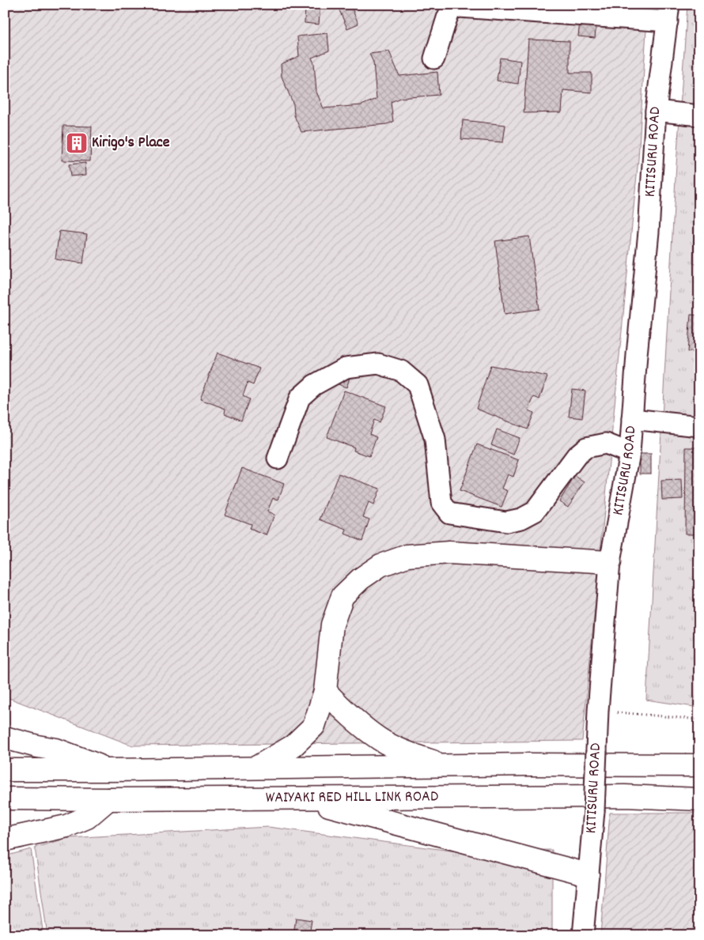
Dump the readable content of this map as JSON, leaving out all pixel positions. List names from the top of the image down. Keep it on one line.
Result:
{"streets":{"main road":["WAIYAKI RED HILL LINK ROAD"],"street":["KITISURU ROAD"]},"places":{"building":["Kirigo's Place"]}}
